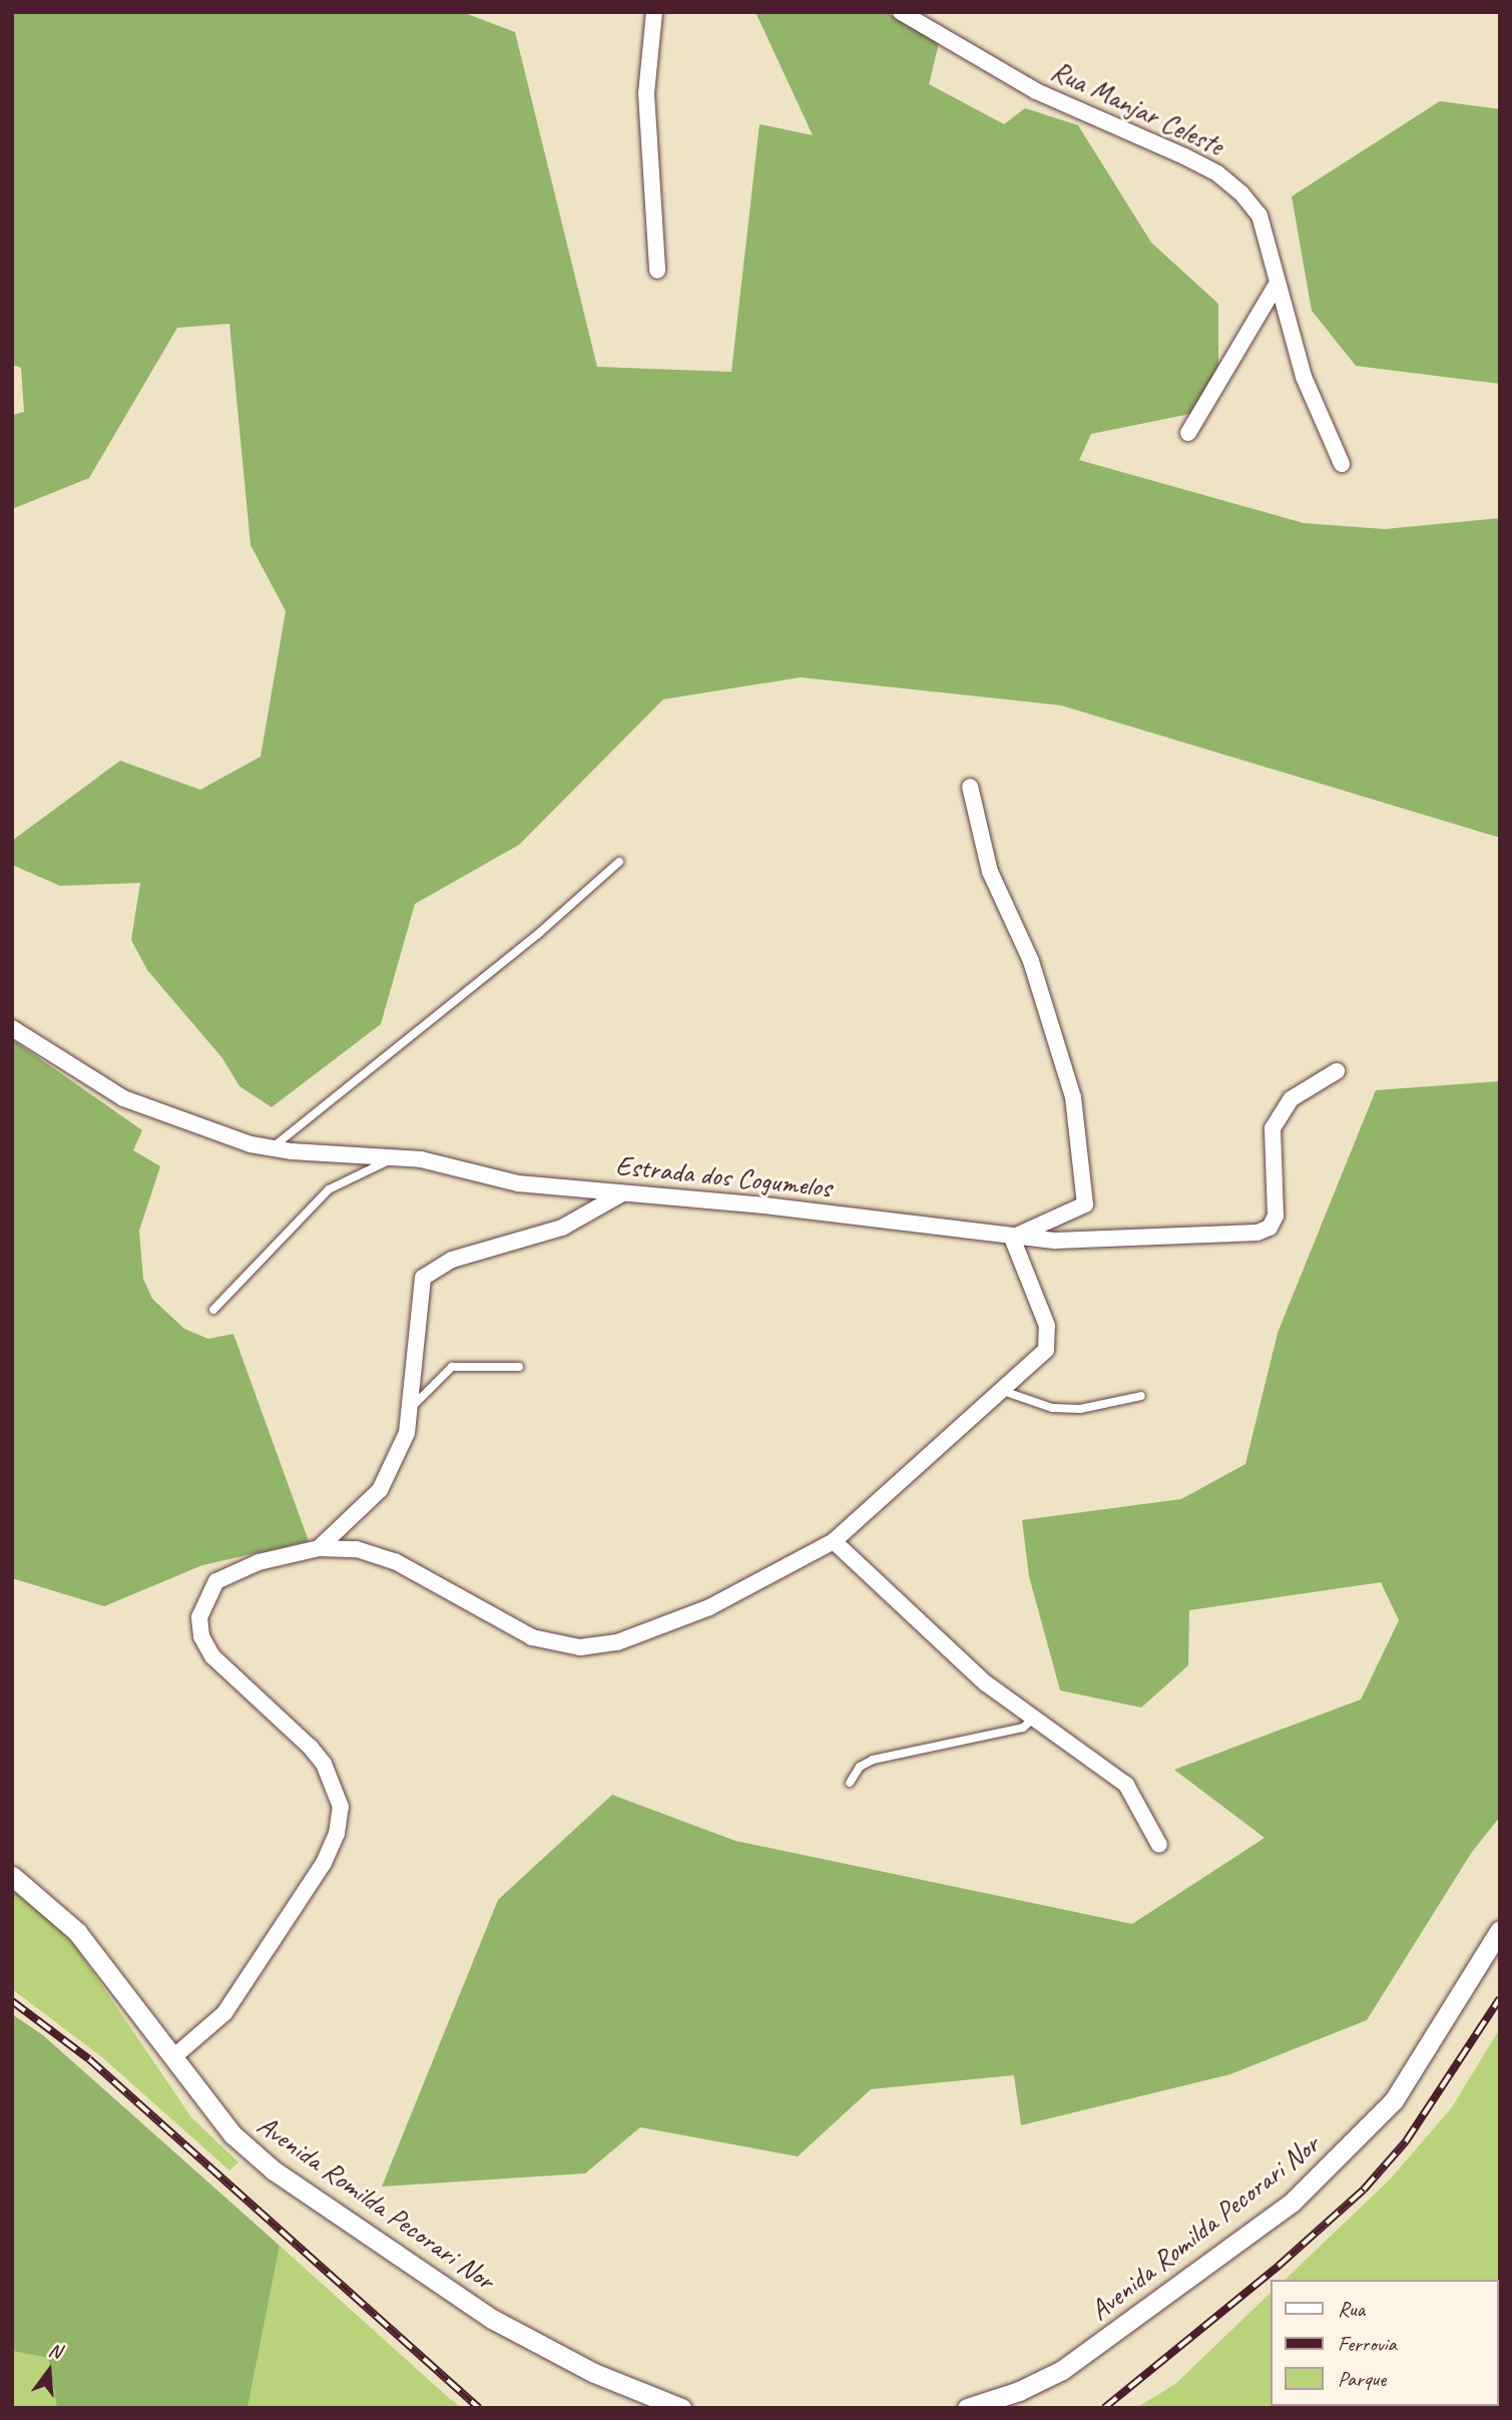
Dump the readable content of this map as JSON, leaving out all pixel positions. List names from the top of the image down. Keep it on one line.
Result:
{"streets":{"street":["Rua Manjar Celeste","Estrada dos Cogumelos","Avenida Romilda Pecorari Nor"]},"legend":["Rua","Ferrovia","Parque"],"north":"top"}
